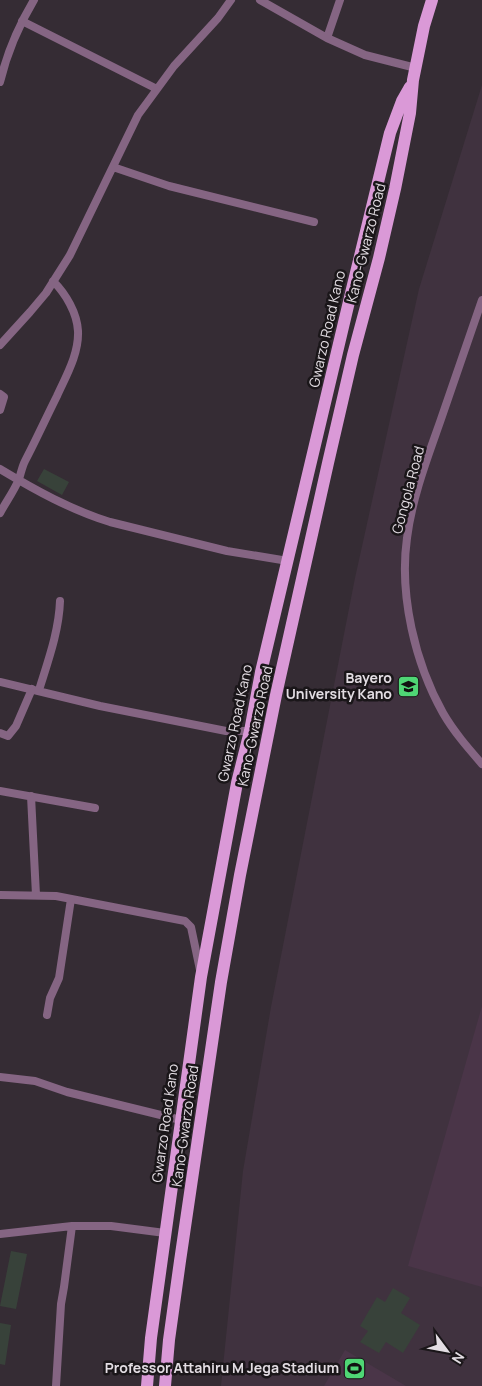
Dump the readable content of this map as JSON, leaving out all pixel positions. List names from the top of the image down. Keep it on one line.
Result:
{"streets":{"main road":["Kano-Gwarzo Road","Gwarzo Road Kano"],"street":["Gongola Road"]},"crossings":[["Kano-Gwarzo Road","Gwarzo Road Kano"]],"places":{"school or university":["Bayero University Kano"],"sports":["Professor Attahiru M Jega Stadium"]},"north":"bottom right"}
